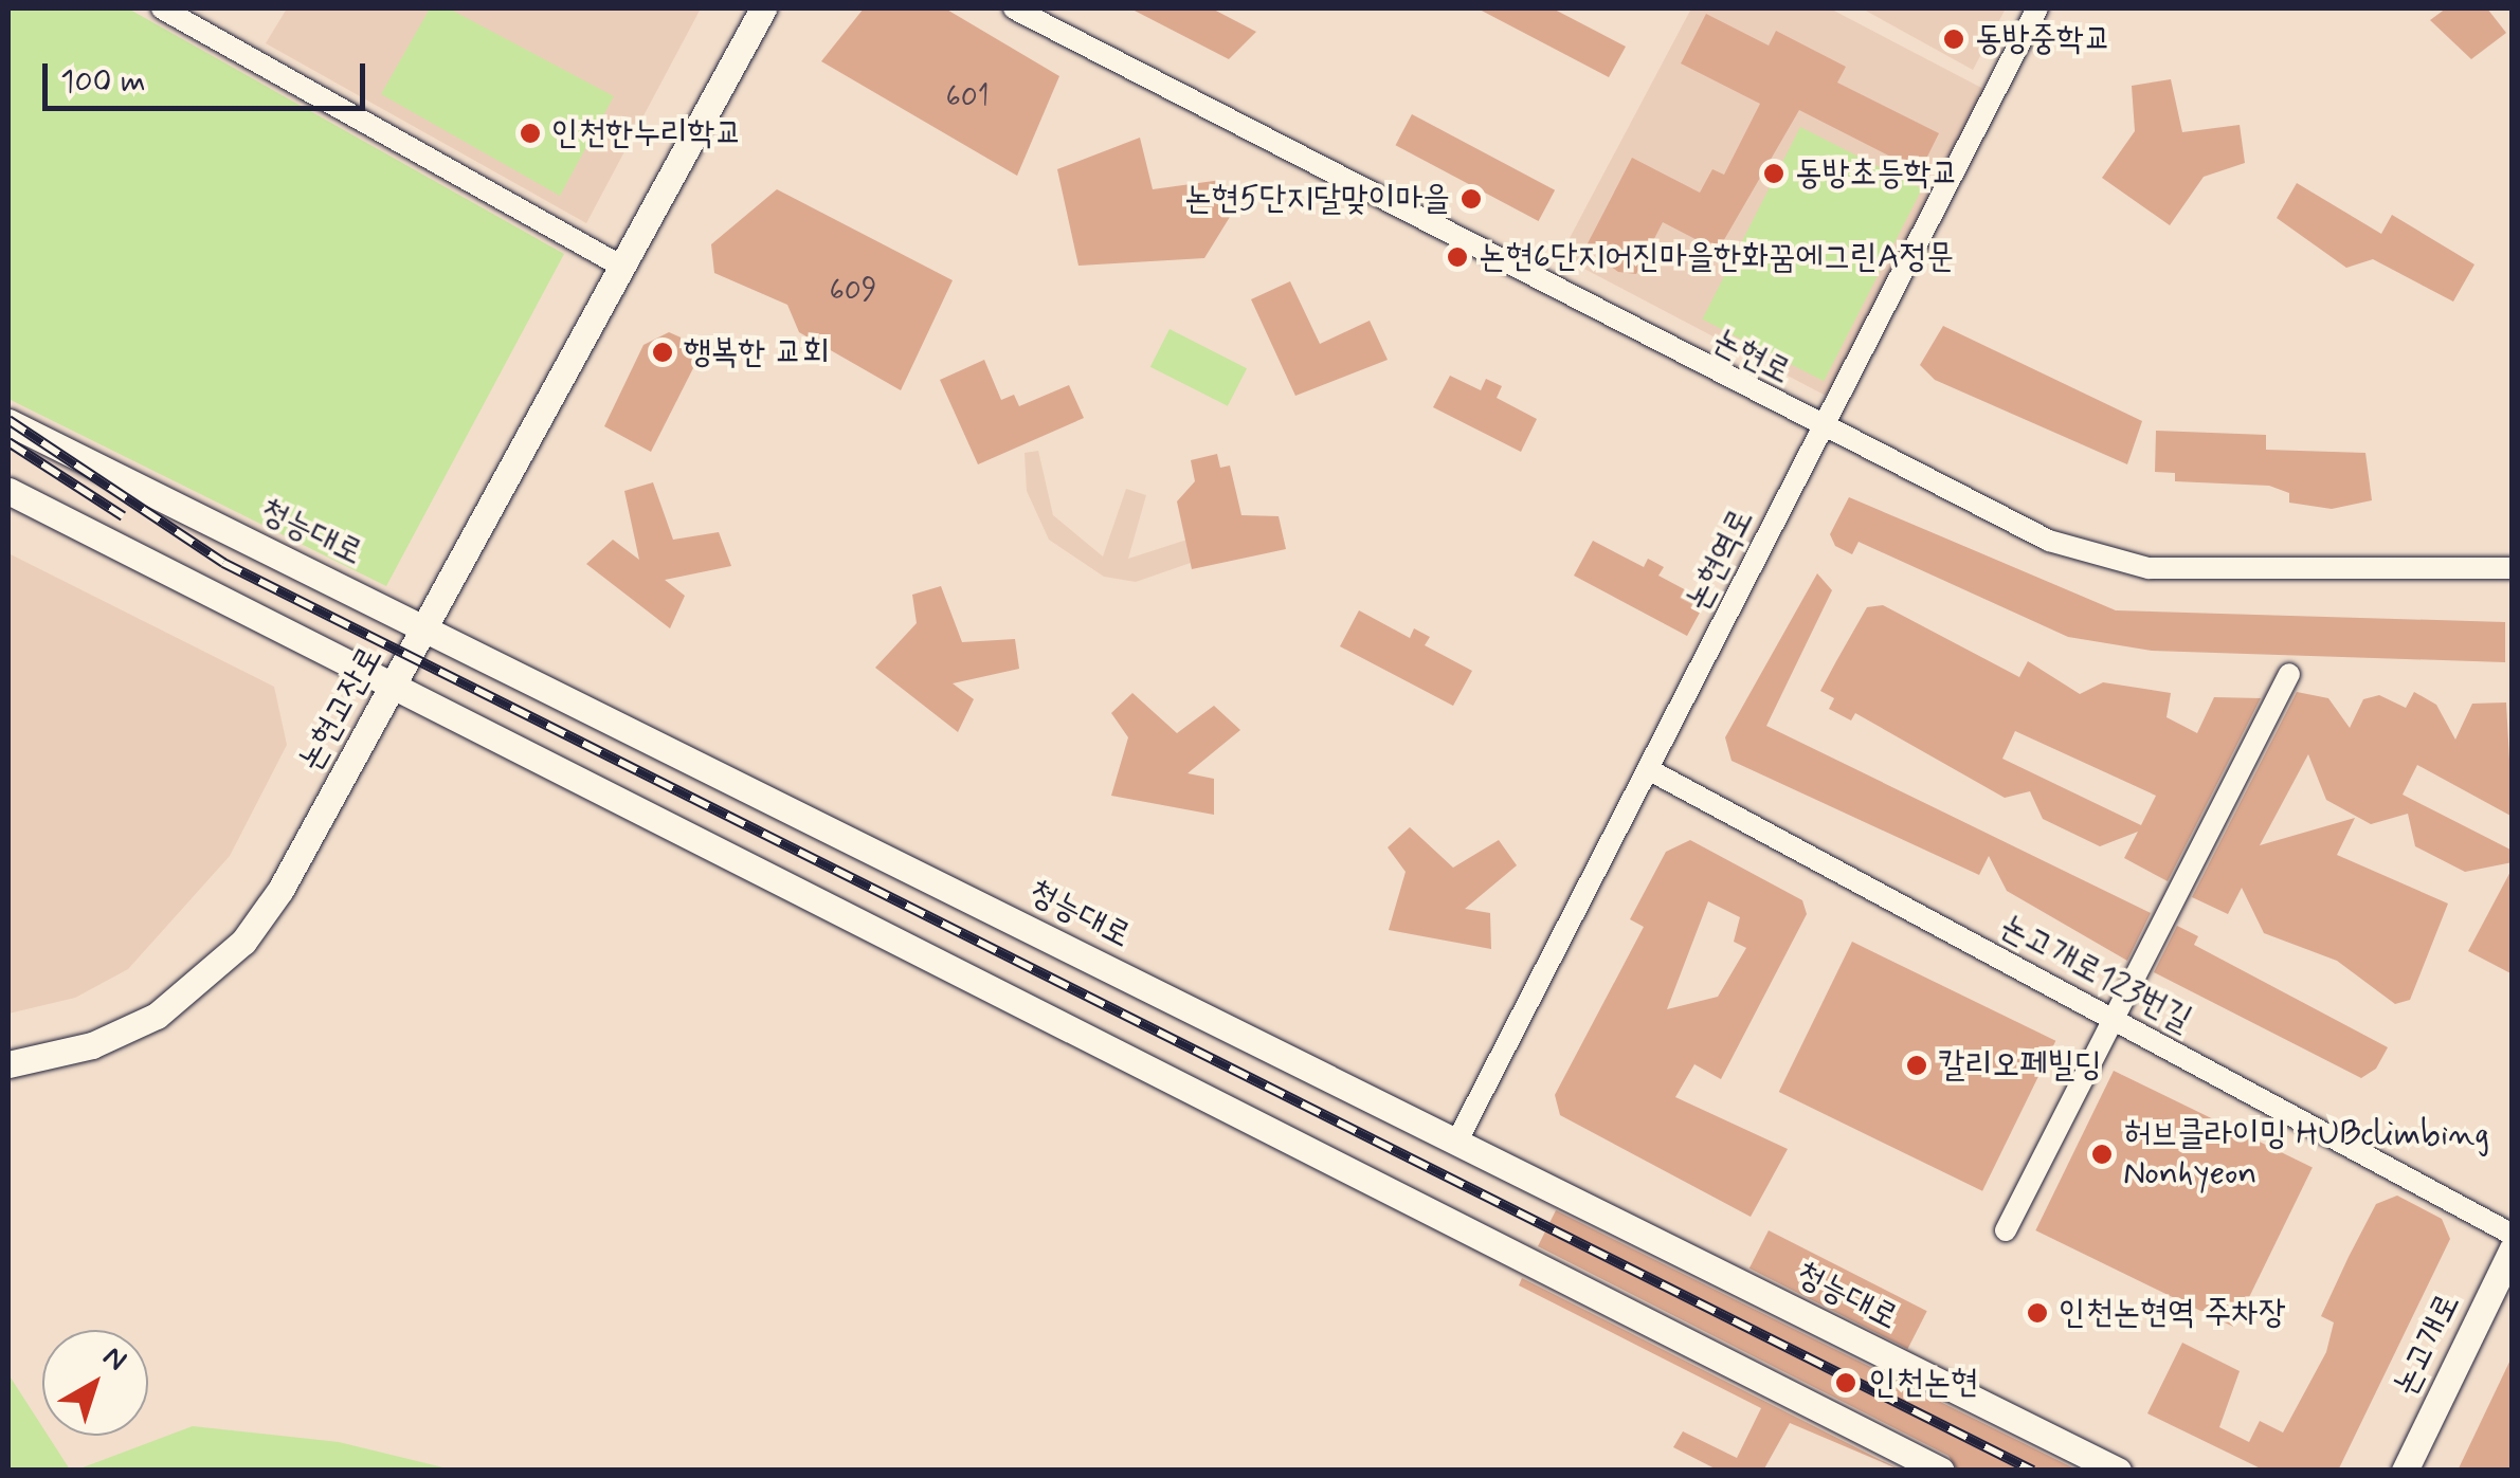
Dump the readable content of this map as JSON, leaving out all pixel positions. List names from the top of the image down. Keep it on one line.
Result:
{"streets":{"main road":["청능대로","논현고잔로","논고개로"],"street":["논현로","논현역로","논고개로123번길"]},"crossings":[["논현로","논현역로"],["청능대로","논현역로"],["청능대로","논현고잔로"],["논현역로","논고개로123번길"]],"places":["동방중학교","인천한누리학교","동방초등학교","논현5단지달맞이마을","논현6단지어진마을한화꿈에그린A정문","행복한 교회","칼리오페빌딩","허브클라이밍 HUBclimbing Nonhyeon","인천논현역 주차장","인천논현"],"house_numbers":["601","609"],"scale_bar":"100 m","north":"top right"}
